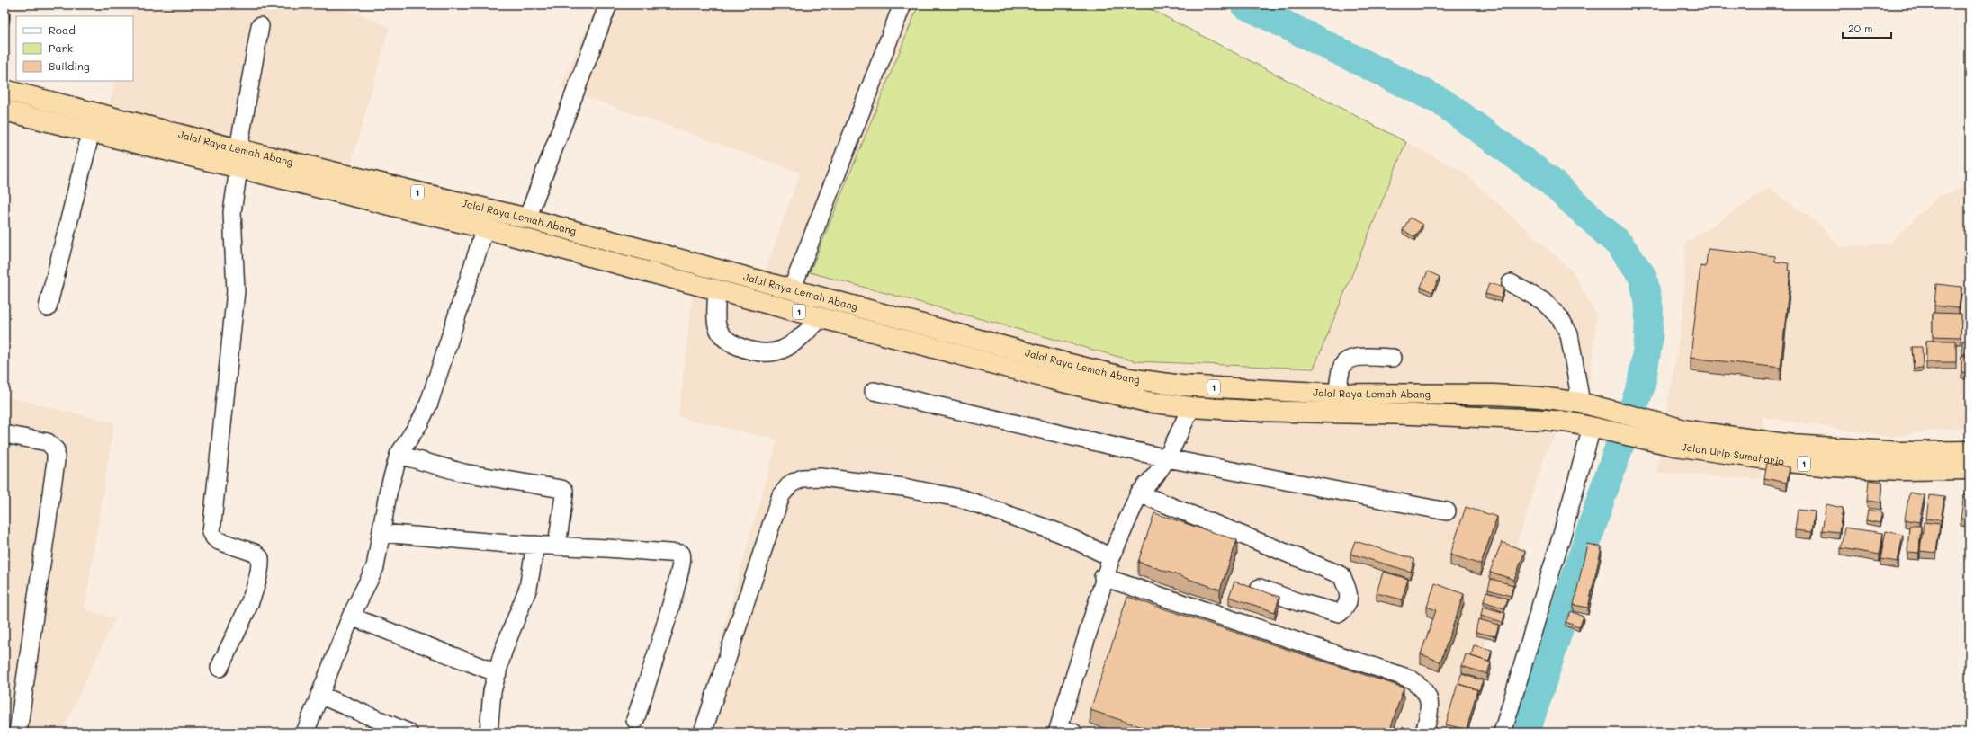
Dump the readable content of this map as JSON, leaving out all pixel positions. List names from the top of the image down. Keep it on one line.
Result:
{"streets":{"highway":["Jalal Raya Lemah Abang","1","Jalan Urip Sumaharjo"]},"crossings":[["Jalal Raya Lemah Abang","Jalan Urip Sumaharjo"]],"legend":["Road","Park","Building"],"scale_bar":"20 m"}
